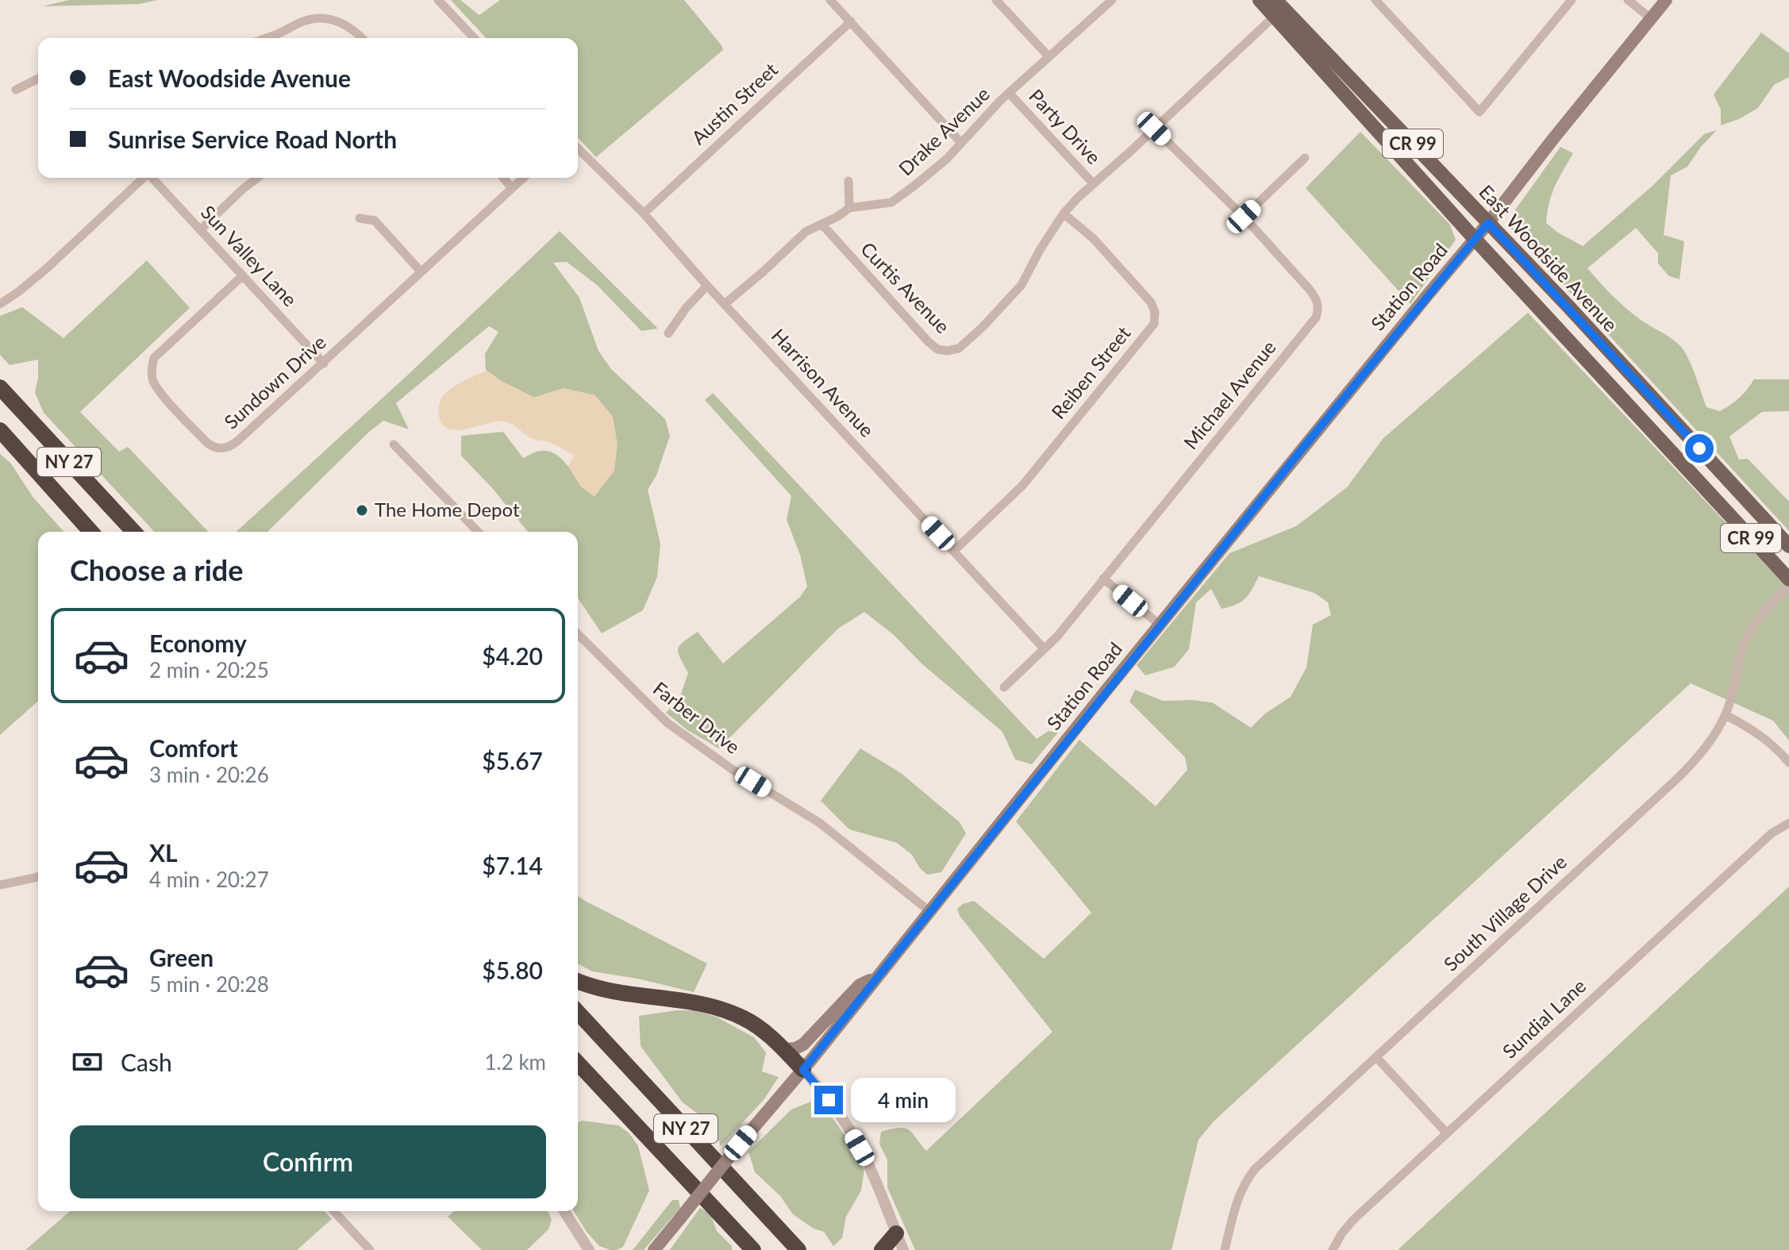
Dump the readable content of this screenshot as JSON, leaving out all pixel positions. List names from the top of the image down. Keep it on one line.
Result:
{"streets":{"highway":["NY 27"],"main road":["CR 99","East Woodside Avenue","Station Road"],"street":["Austin Street","Party Drive","Drake Avenue","Sun Valley Lane","Curtis Avenue","Reiben Street","Sundown Drive","Harrison Avenue","Michael Avenue","Farber Drive","South Village Drive","Sundial Lane"]},"crossings":[["Austin Street","Harrison Avenue"],["Party Drive","Drake Avenue"],["Party Drive","Curtis Avenue"],["Drake Avenue","Curtis Avenue"],["Drake Avenue","Harrison Avenue"],["Sun Valley Lane","Sundown Drive"],["East Woodside Avenue","Station Road"],["East Woodside Avenue","Curtis Avenue"],["Station Road","Farber Drive"],["Curtis Avenue","Reiben Street"],["Curtis Avenue","Michael Avenue"],["Reiben Street","Harrison Avenue"],["Harrison Avenue","Michael Avenue"]],"places":["The Home Depot"],"page":{"banner":["East Woodside Avenue","Sunrise Service Road North"],"heading":"Choose a ride","list":[{"name":"Economy","note":"2 min · 20:25","value":"$4.20"},{"name":"Comfort","note":"3 min · 20:26","value":"$5.67"},{"name":"XL","note":"4 min · 20:27","value":"$7.14"},{"name":"Green","note":"5 min · 20:28","value":"$5.80"}],"pay":["Cash","1.2 km"],"bubble":"4 min","buttons":"Confirm"}}
